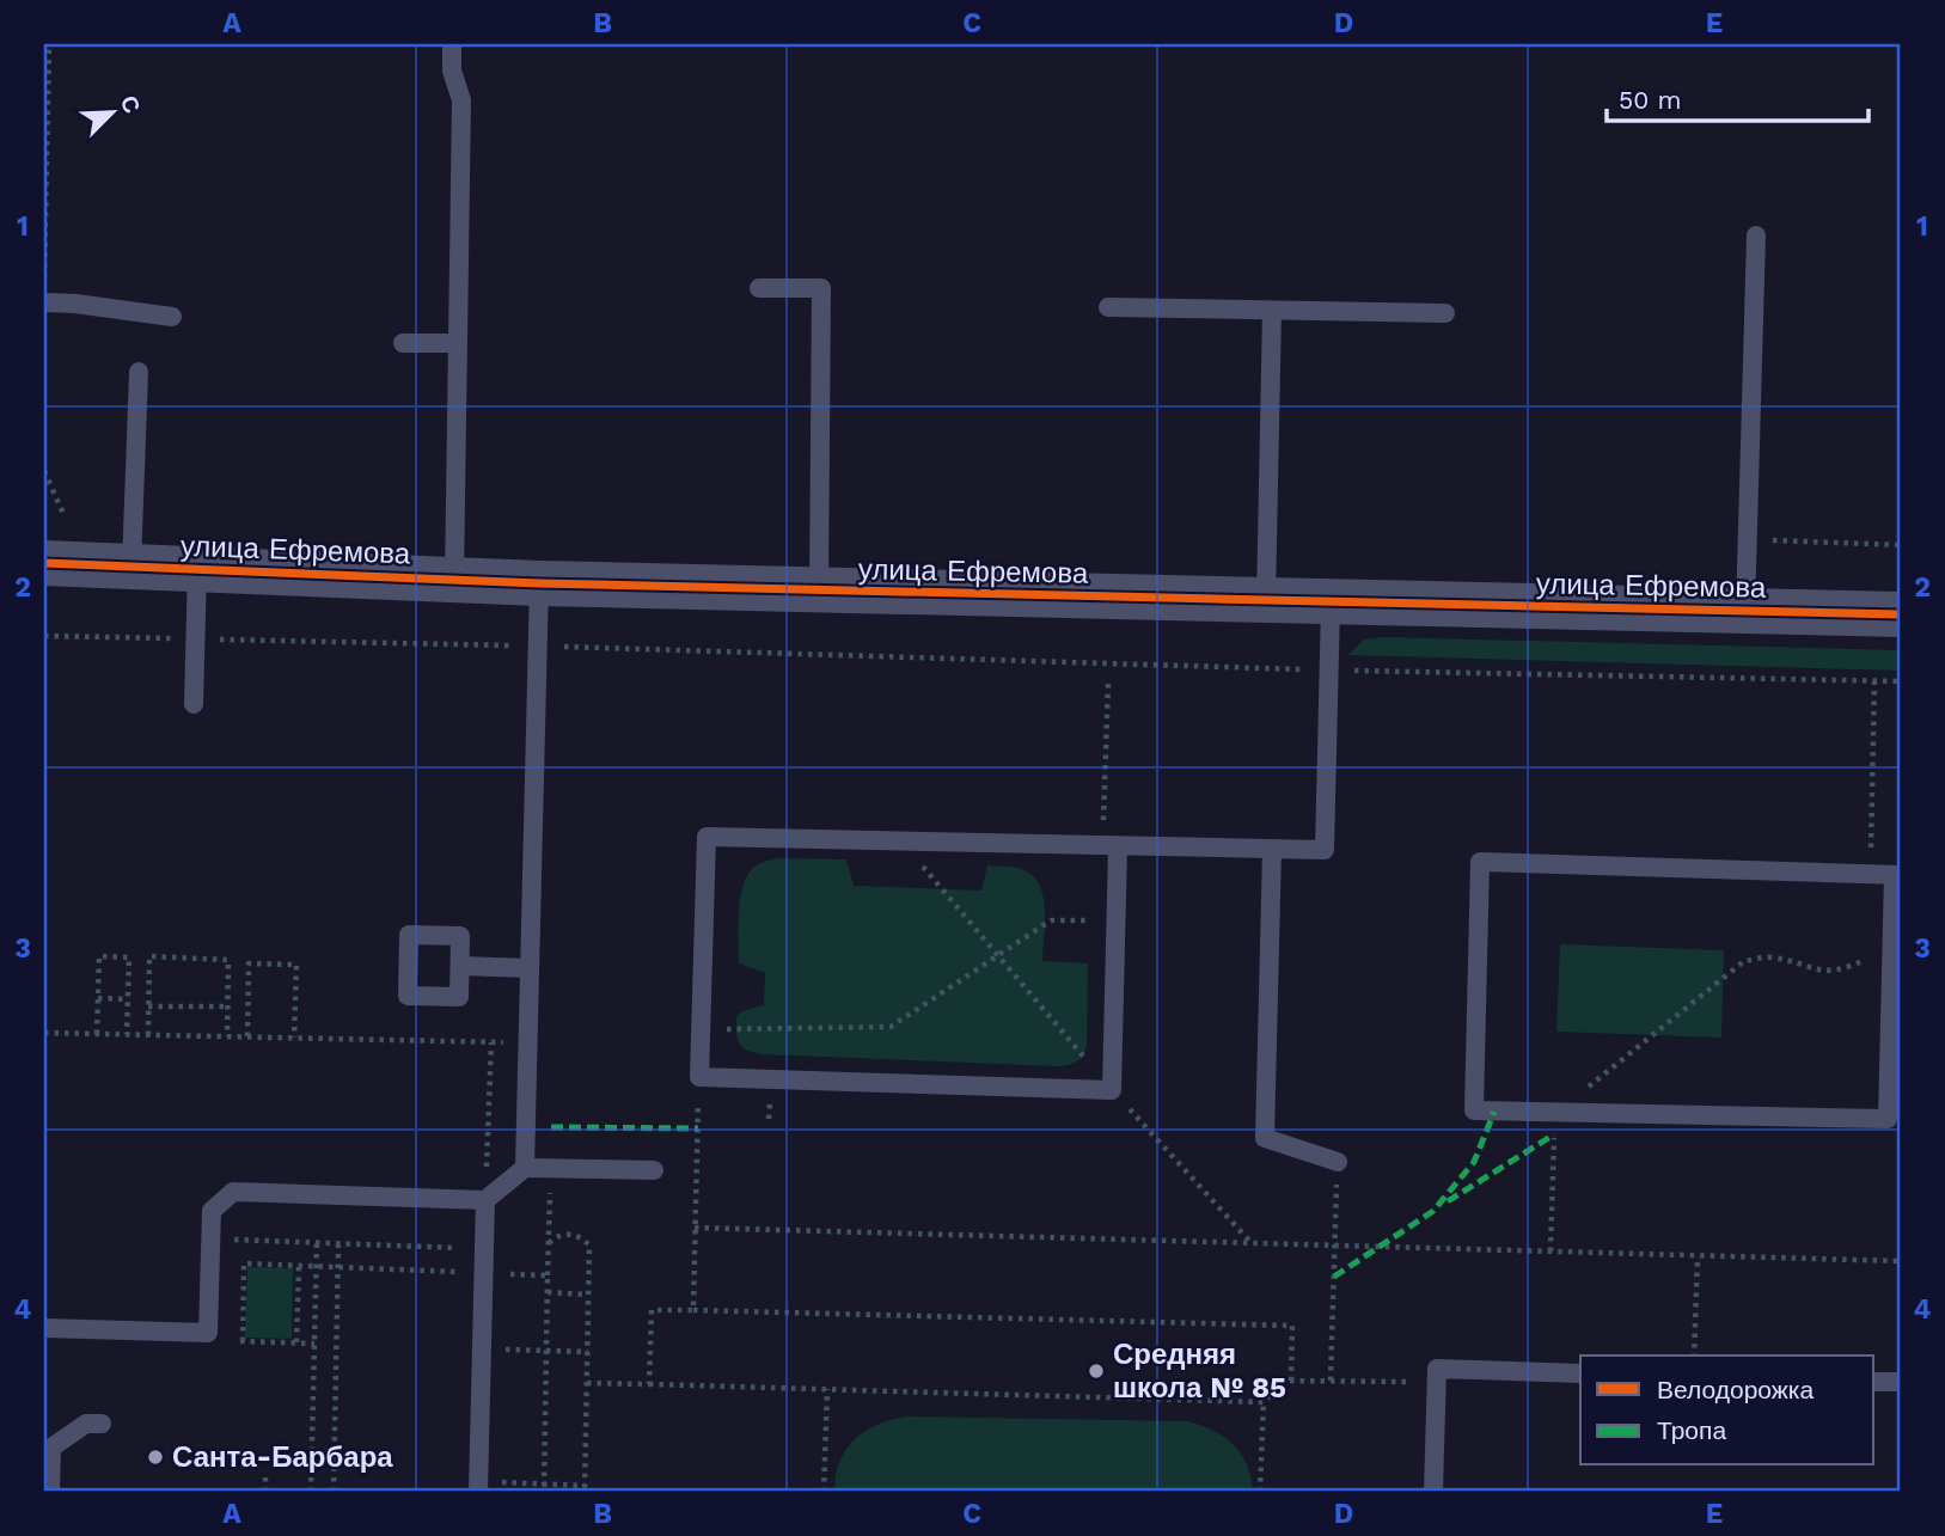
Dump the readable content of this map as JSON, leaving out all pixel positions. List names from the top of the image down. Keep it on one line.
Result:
{"streets":{"street":["улица Ефремова"]},"places":["Средняя школа № 85","Санта-Барбара"],"legend":["Велодорожка","Тропа"],"scale_bar":"50 m","north":"top right","grid":{"columns":["A","B","C","D","E"],"rows":["1","2","3","4"]}}
